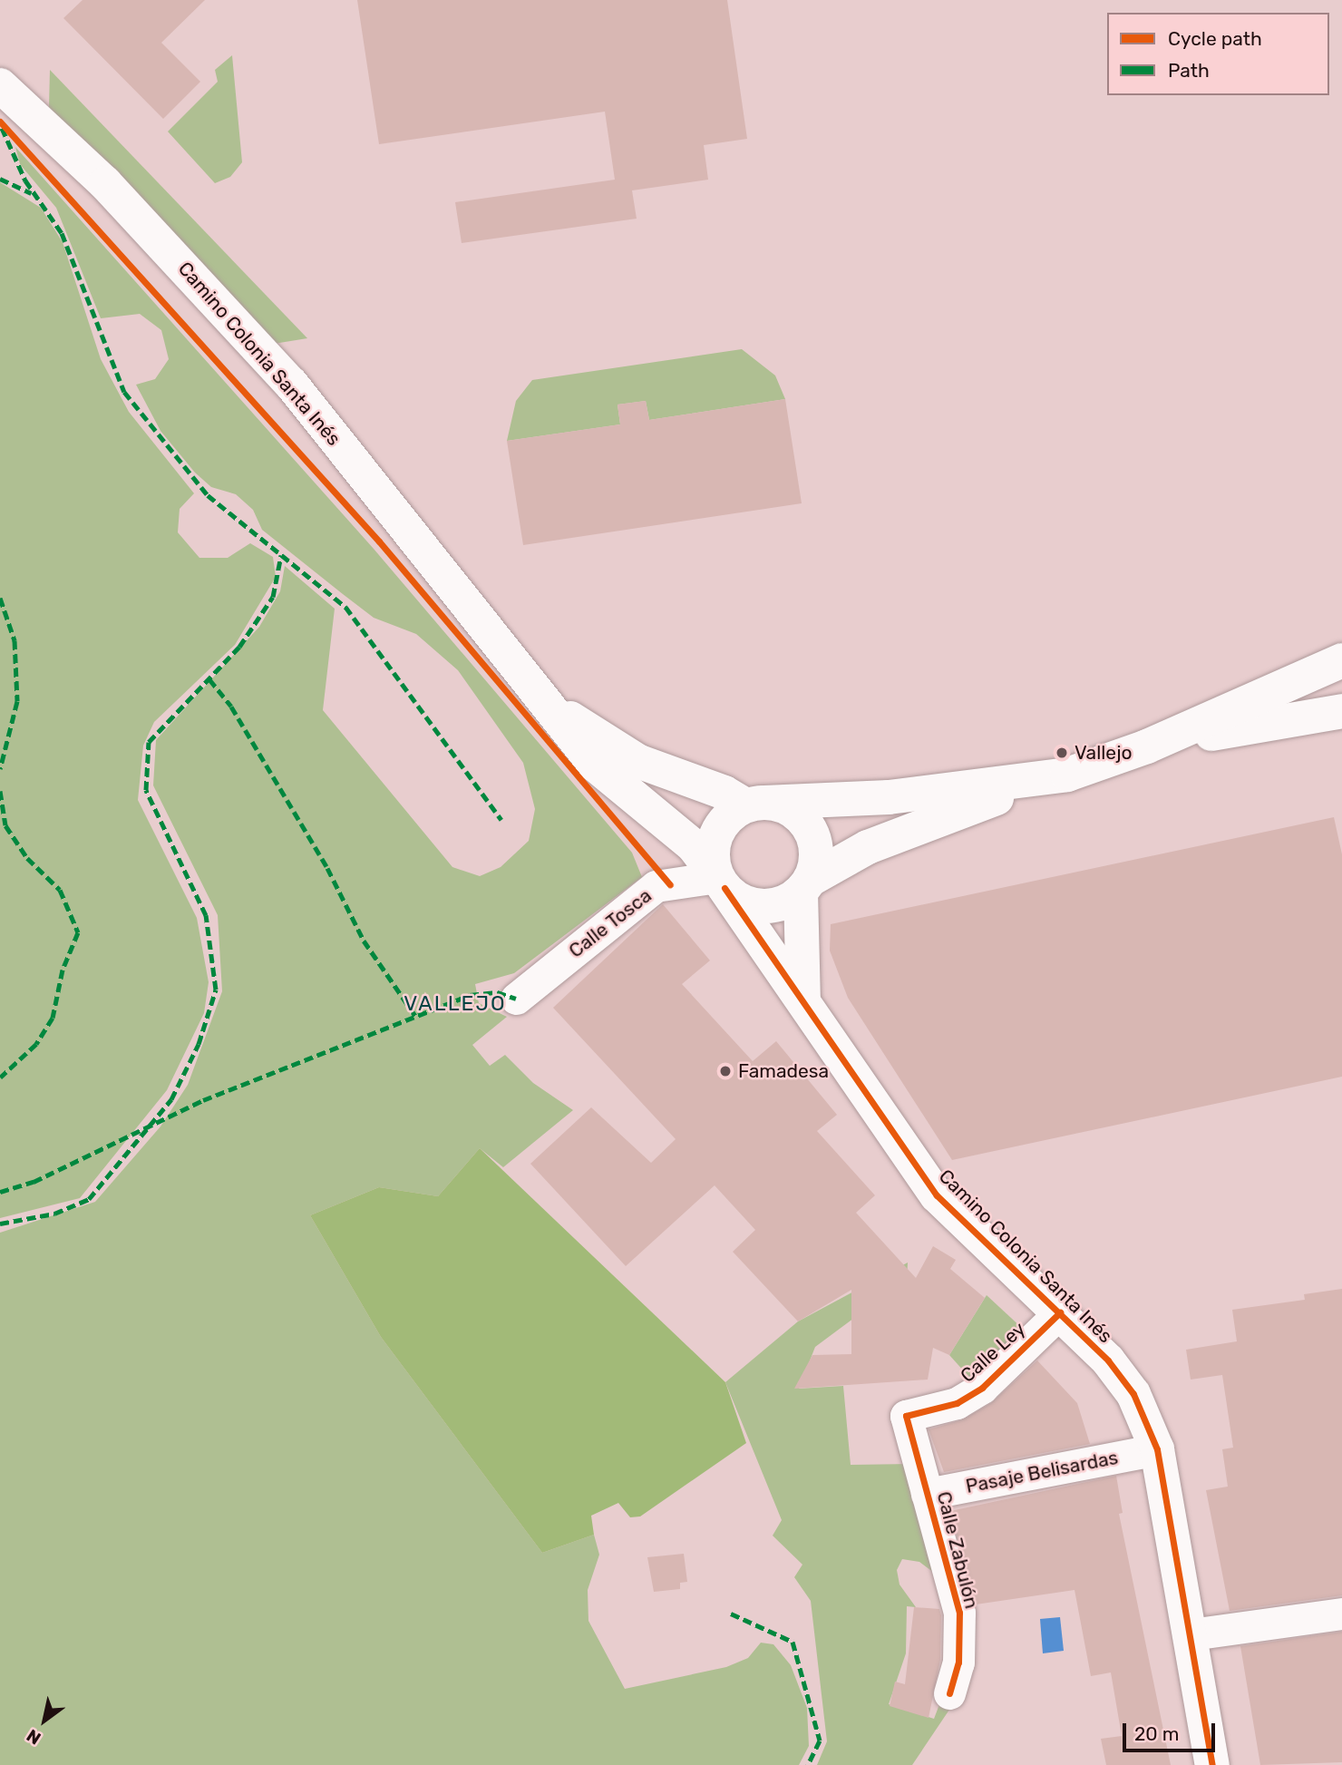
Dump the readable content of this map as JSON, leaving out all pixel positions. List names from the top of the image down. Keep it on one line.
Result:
{"streets":{"main road":["Camino Colonia Santa Inés"],"street":["Calle Tosca","Calle Ley","Pasaje Belisardas","Calle Zabulón"]},"crossings":[["Camino Colonia Santa Inés","Calle Tosca"],["Camino Colonia Santa Inés","Calle Ley"],["Camino Colonia Santa Inés","Pasaje Belisardas"],["Calle Ley","Calle Zabulón"],["Pasaje Belisardas","Calle Zabulón"]],"districts":["VALLEJO"],"places":["Vallejo","Famadesa"],"legend":["Cycle path","Path"],"scale_bar":"20 m","north":"bottom left"}
